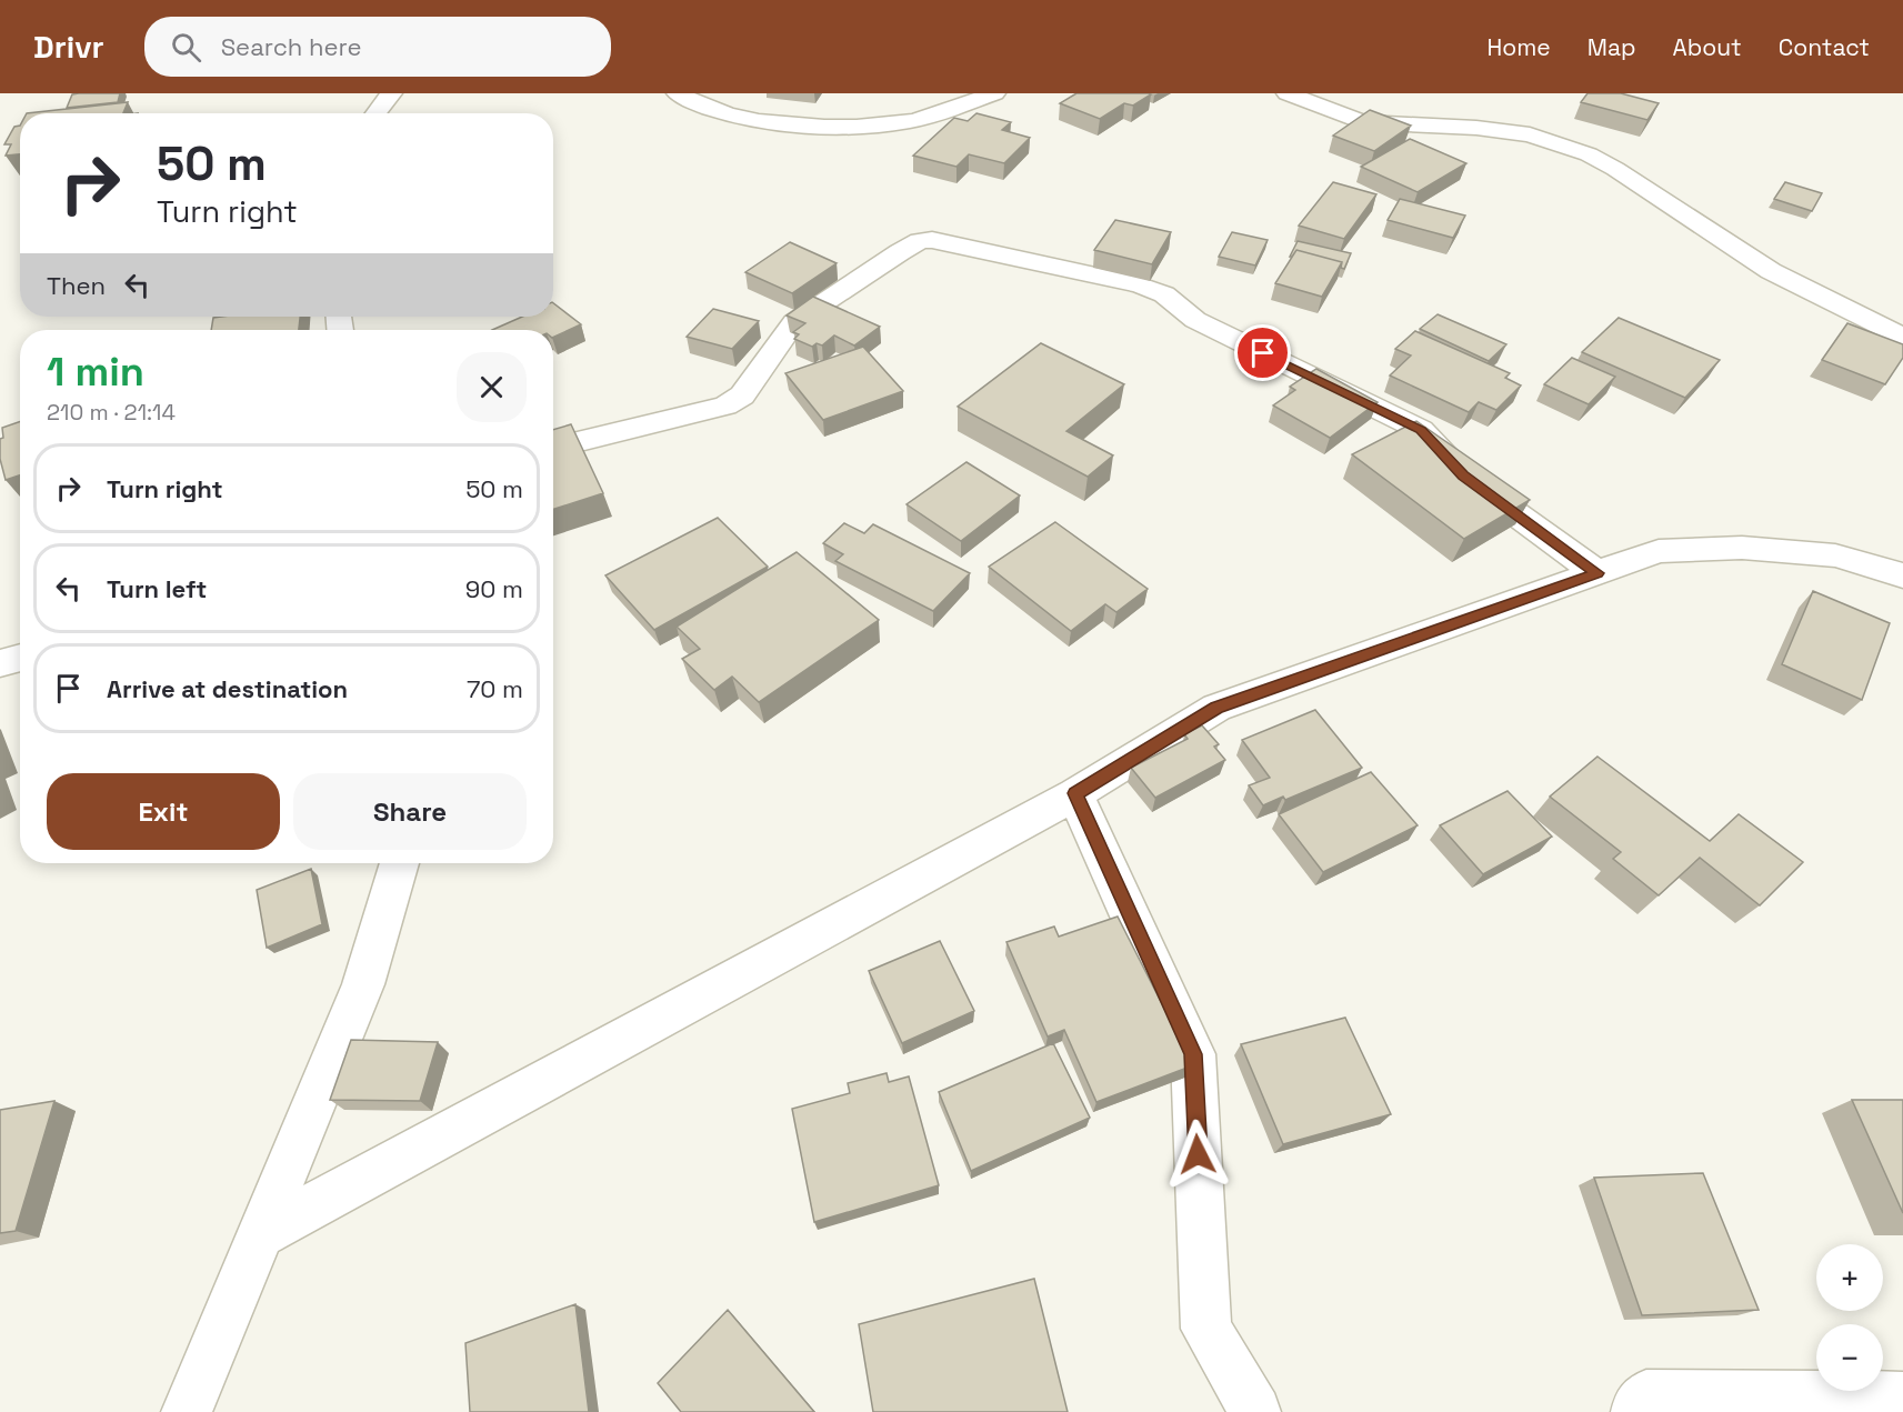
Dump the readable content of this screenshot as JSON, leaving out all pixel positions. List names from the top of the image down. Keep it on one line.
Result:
{"page":{"header":"Drivr","search":"Search here","nav":["Home","Map","About","Contact"],"turn":["50 m","Turn right"],"then":"Then","heading":["1 min","210 m · 21:14"],"list":[{"name":"Turn right","value":"50 m"},{"name":"Turn left","value":"90 m"},{"name":"Arrive at destination","value":"70 m"}],"buttons":["Exit","Share"],"map_buttons":["+","−"]}}
